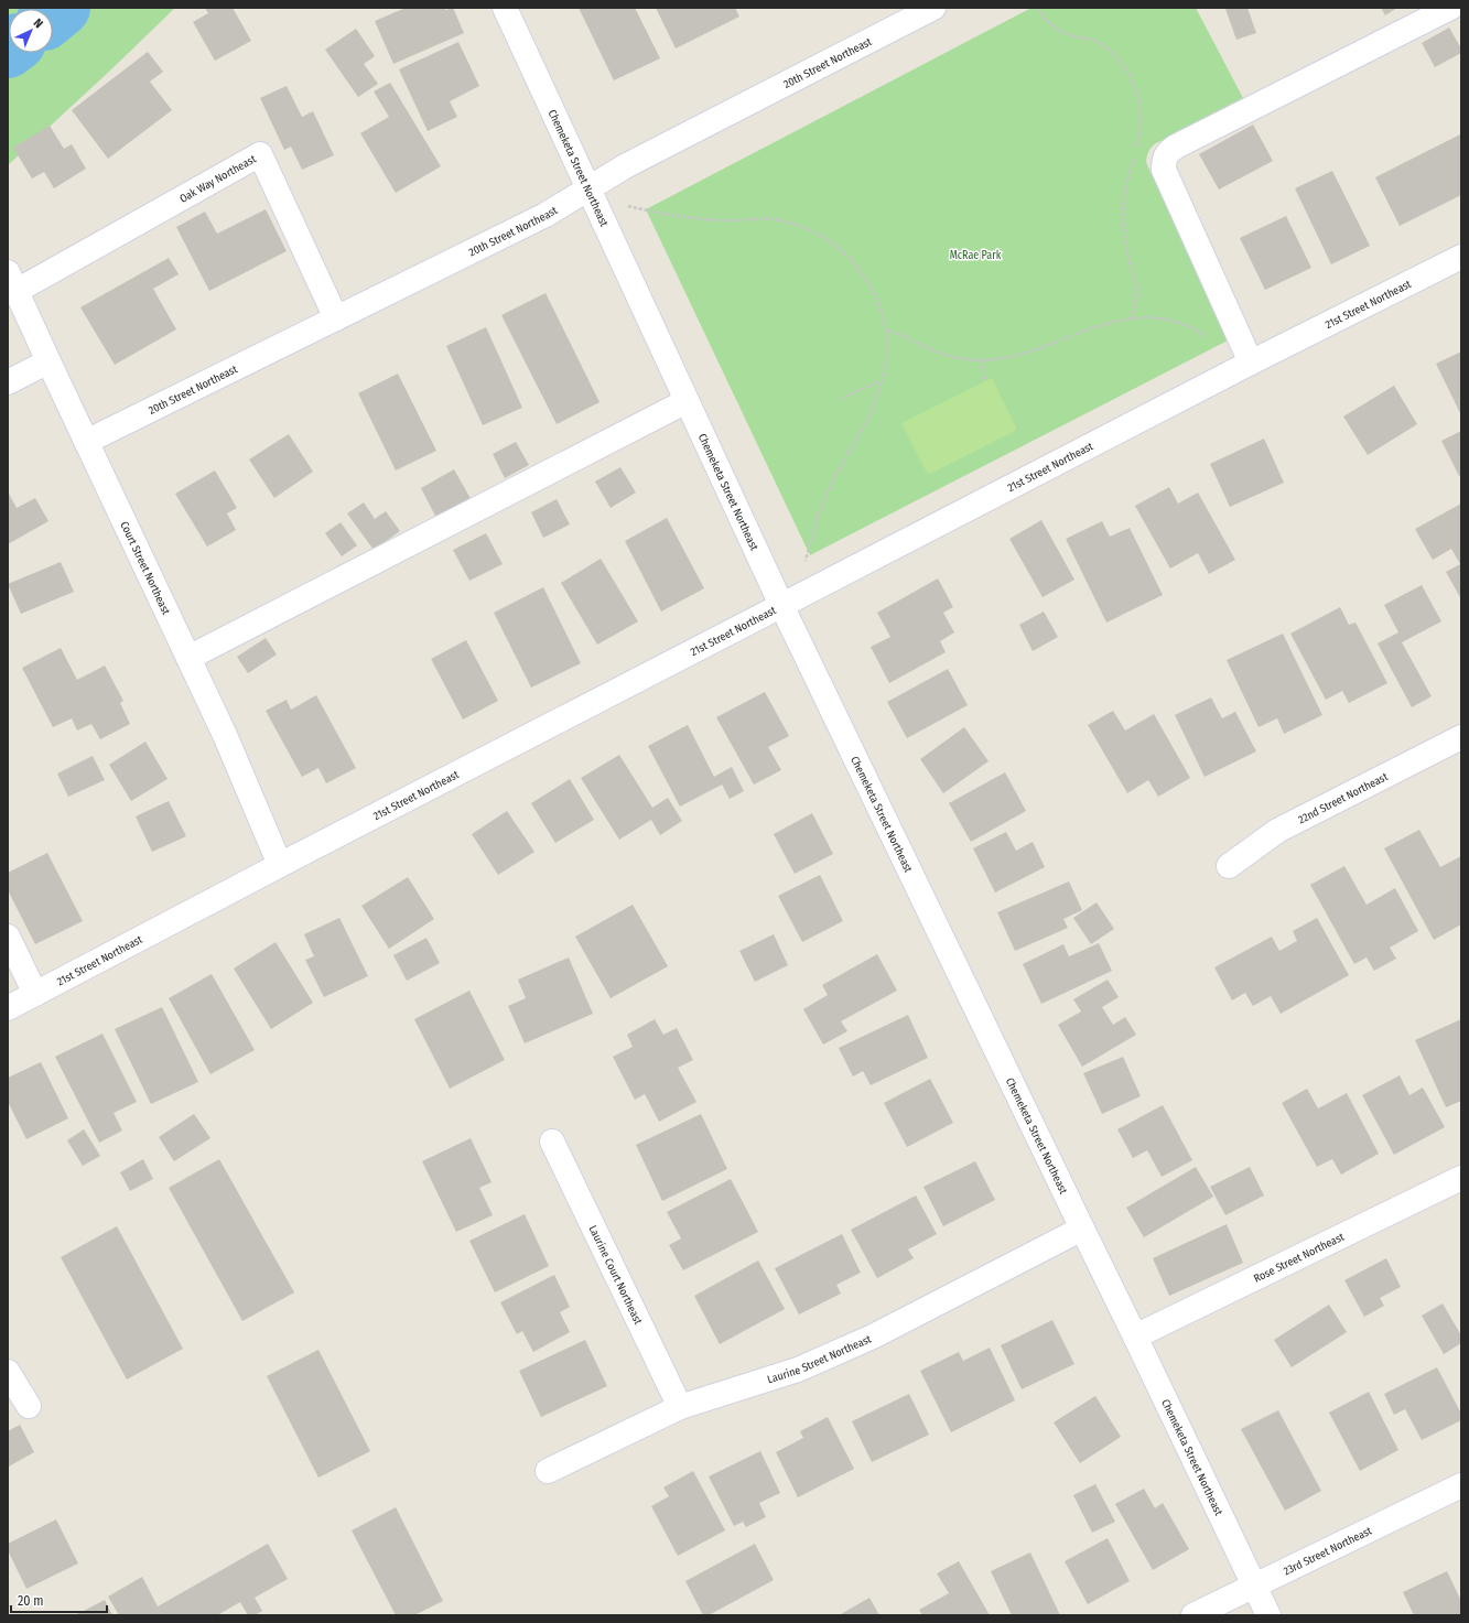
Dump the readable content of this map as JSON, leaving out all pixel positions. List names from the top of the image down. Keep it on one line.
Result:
{"streets":{"street":["20th Street Northeast","Chemeketa Street Northeast","Oak Way Northeast","21st Street Northeast","Court Street Northeast","22nd Street Northeast","Rose Street Northeast","Laurine Court Northeast","Laurine Street Northeast","23rd Street Northeast"]},"crossings":[["20th Street Northeast","Chemeketa Street Northeast"],["20th Street Northeast","Oak Way Northeast"],["20th Street Northeast","Court Street Northeast"],["Chemeketa Street Northeast","21st Street Northeast"],["Chemeketa Street Northeast","Rose Street Northeast"],["Chemeketa Street Northeast","Laurine Street Northeast"],["Chemeketa Street Northeast","23rd Street Northeast"],["Oak Way Northeast","Court Street Northeast"],["21st Street Northeast","Court Street Northeast"],["Laurine Court Northeast","Laurine Street Northeast"]],"parks":["McRae Park"],"scale_bar":"20 m","north":"top right"}
